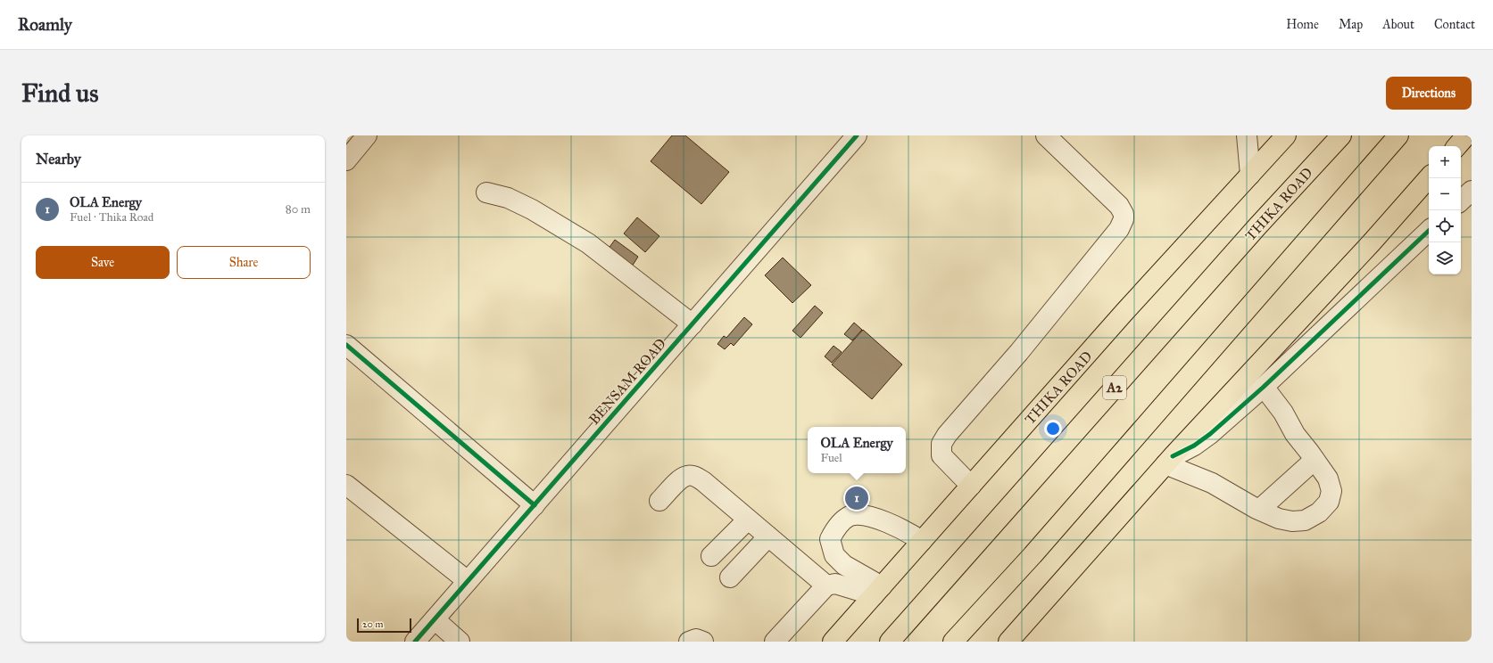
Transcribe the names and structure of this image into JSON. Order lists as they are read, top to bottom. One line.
{"streets":{"main road":["THIKA ROAD","A2"],"street":["BENSAM ROAD"]},"scale_bar":"20 m","page":{"header":"Roamly","nav":["Home","Map","About","Contact"],"buttons":["Directions",["Save","Share"]],"title":"Find us","heading":"Nearby","map_buttons":["+","−"],"list":[{"mark":"1","name":"OLA Energy","note":"Fuel · Thika Road","value":"80 m"}],"popup":["OLA Energy","Fuel"],"pins":"1","scale":"20 m"}}
